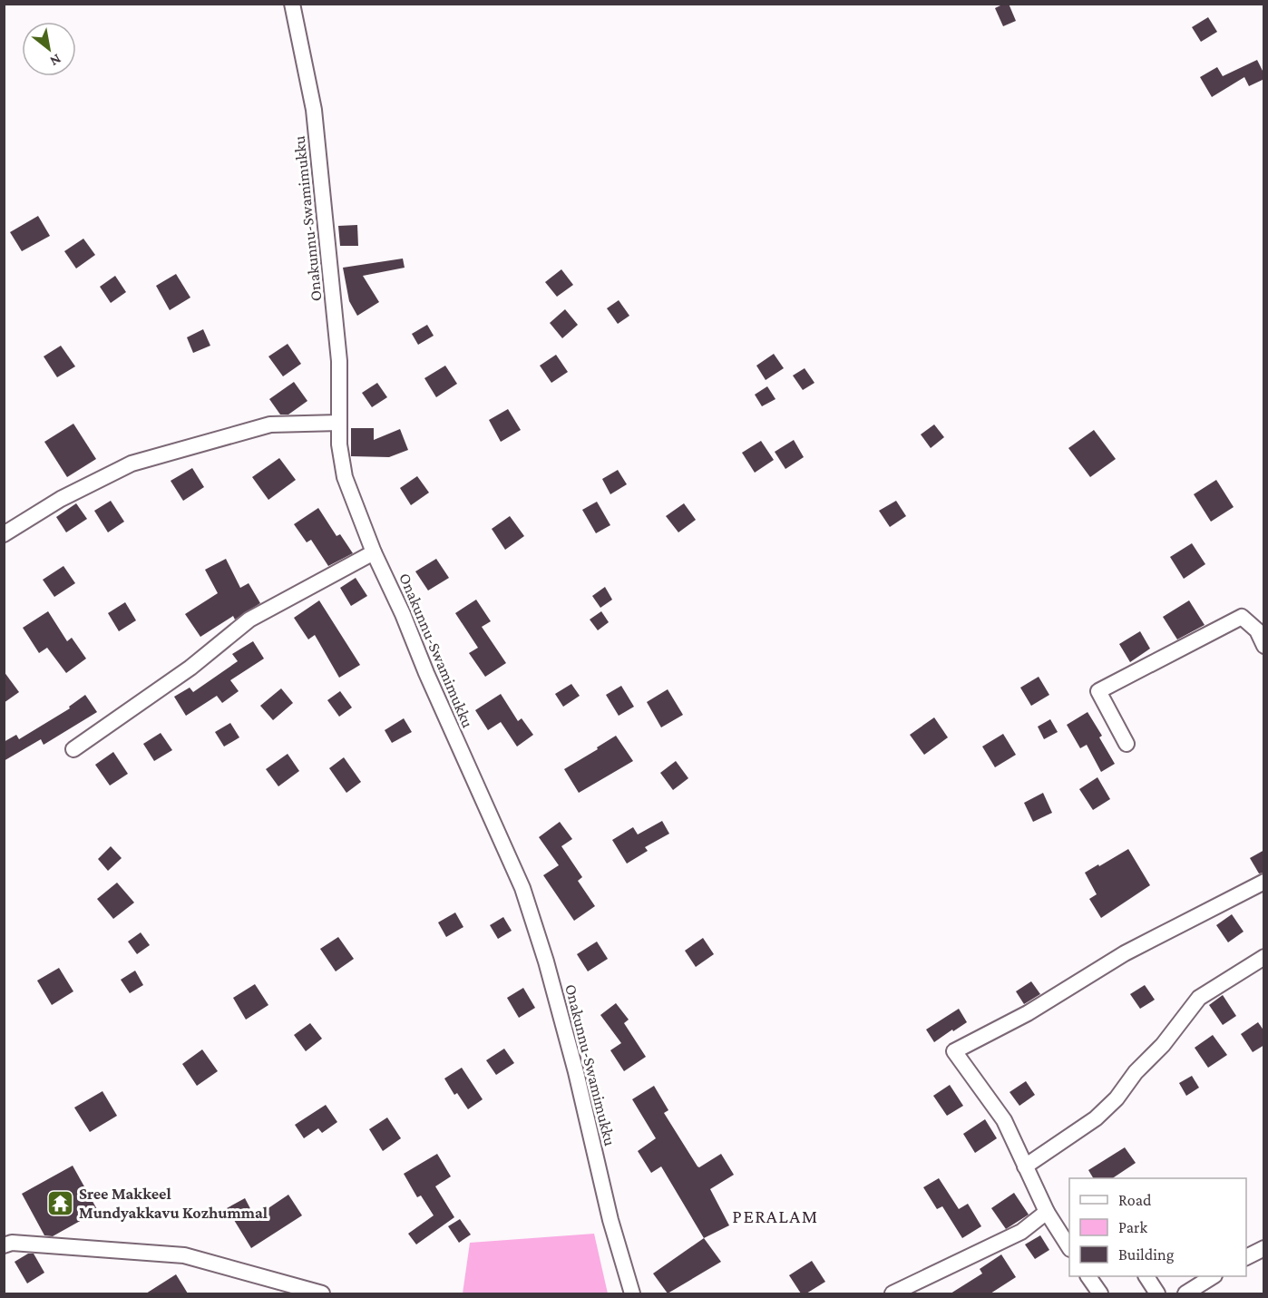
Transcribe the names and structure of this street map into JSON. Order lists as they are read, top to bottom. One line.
{"streets":{"street":["Onakunnu-Swamimukku"]},"districts":["PERALAM"],"places":{"temple":["Sree Makkeel Mundyakkavu Kozhummal"]},"legend":["Road","Park","Building"],"north":"bottom right"}
